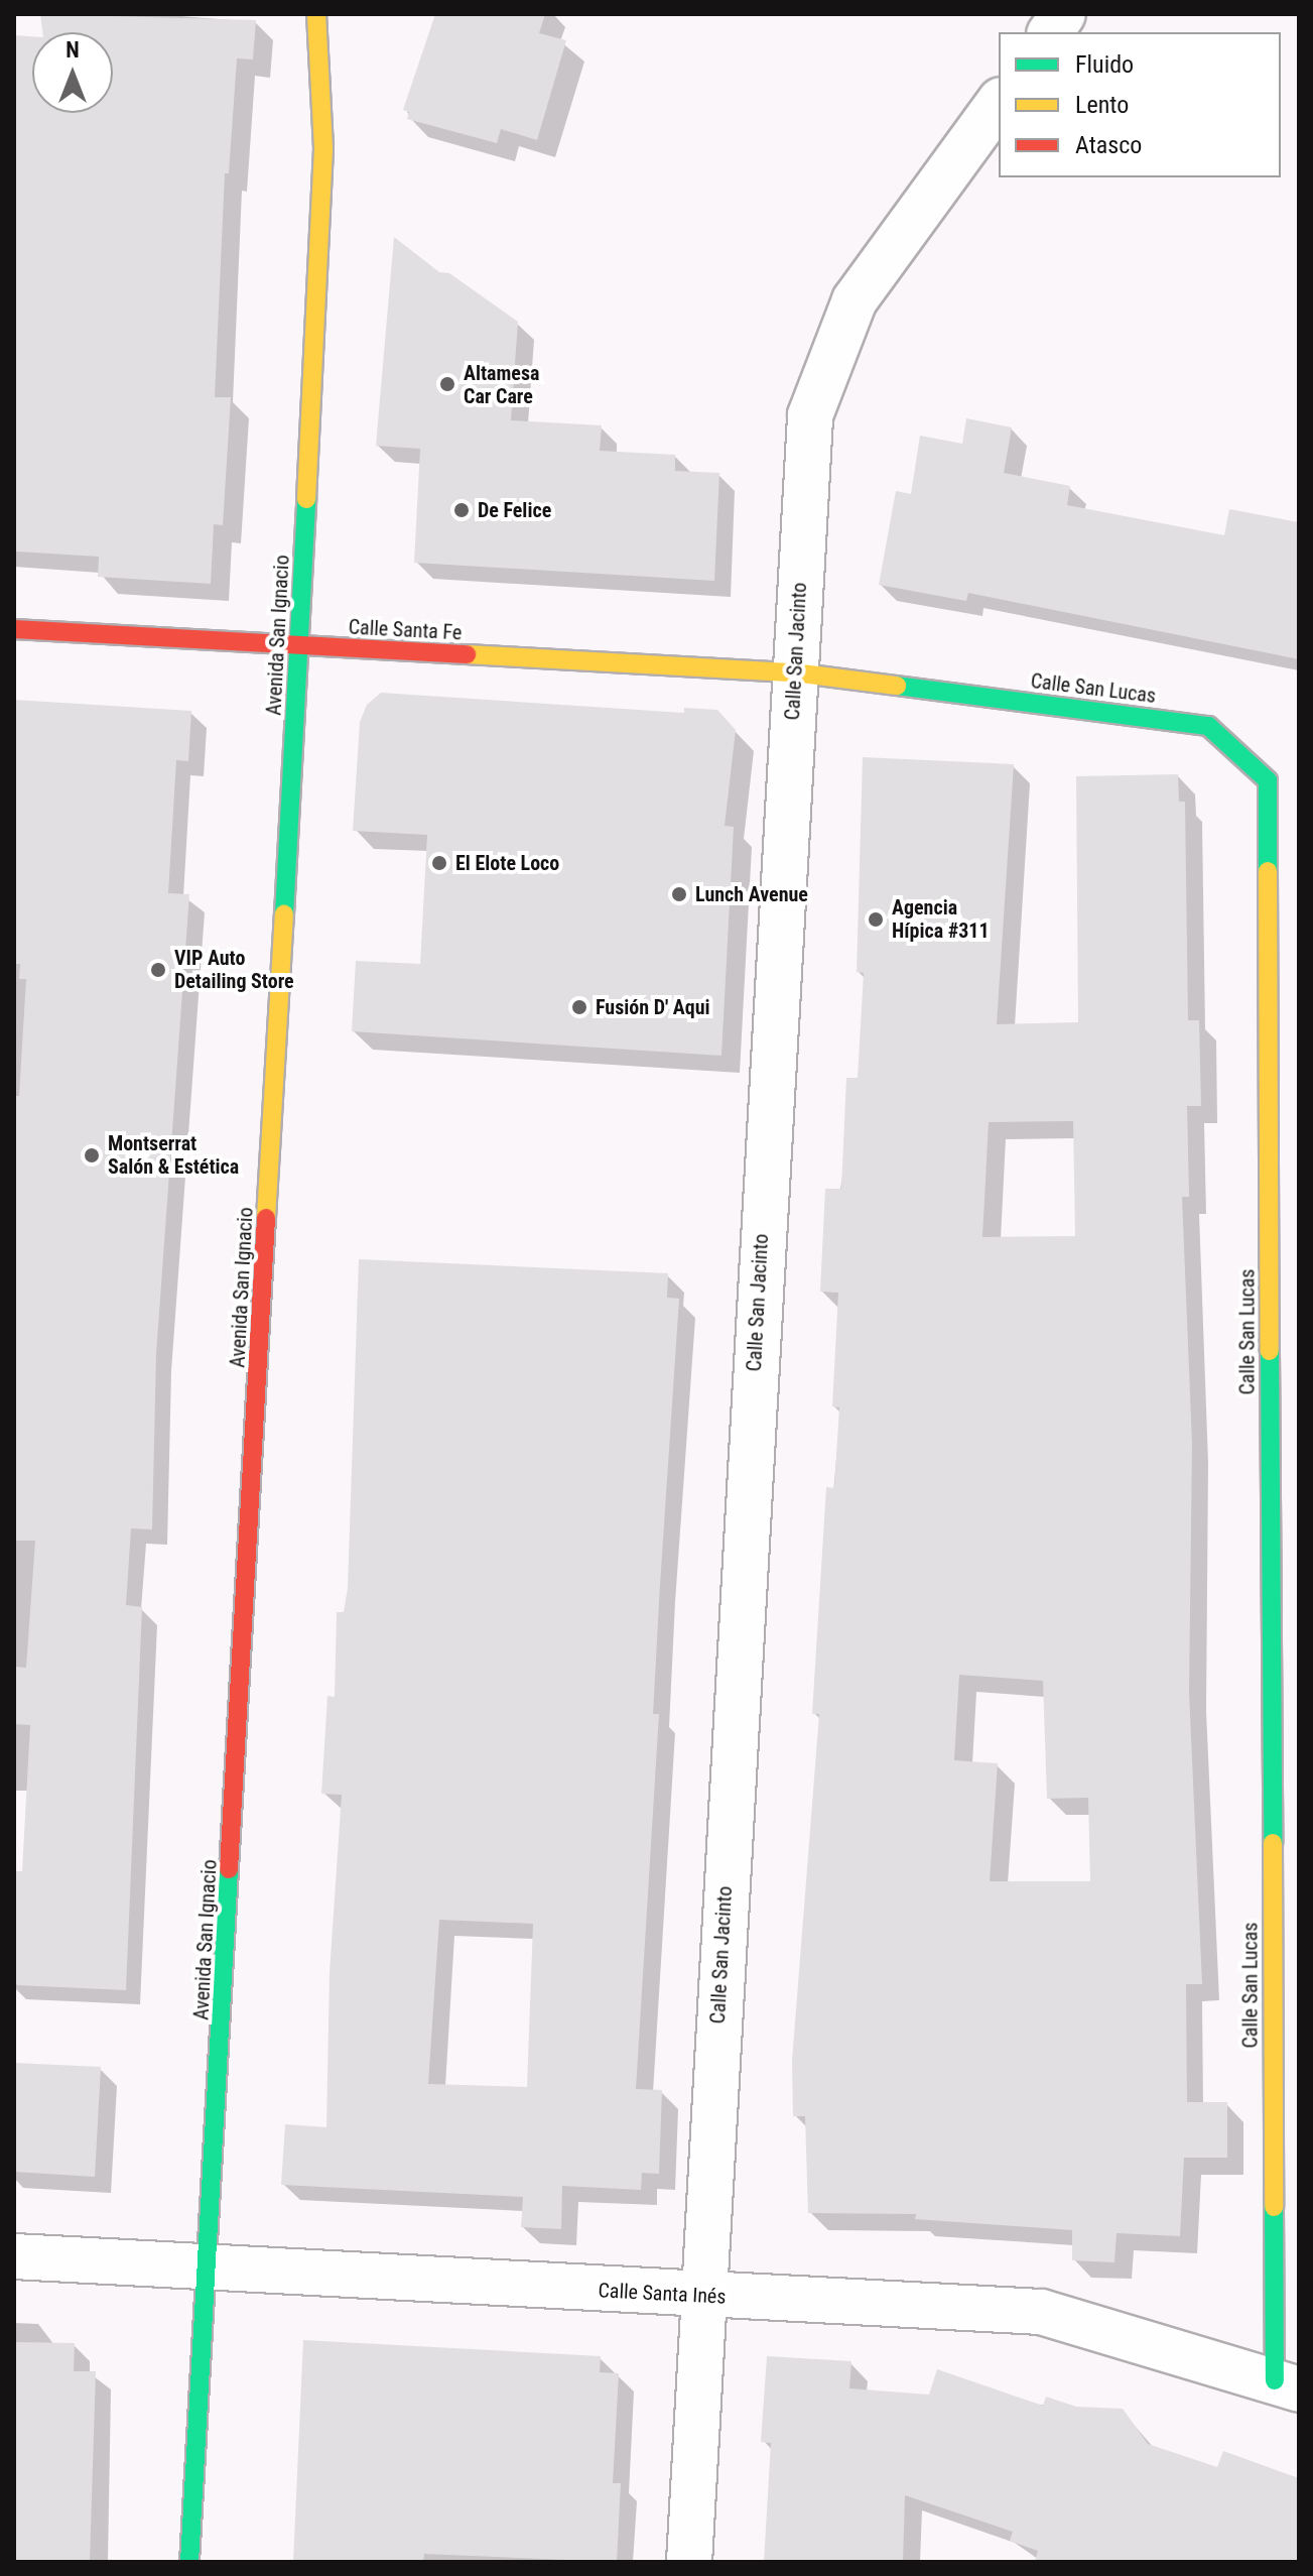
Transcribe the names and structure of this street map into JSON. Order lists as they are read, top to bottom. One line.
{"streets":{"street":["Calle Santa Fe","Avenida San Ignacio","Calle San Jacinto","Calle San Lucas","Calle Santa Inés"]},"crossings":[["Calle Santa Fe","Avenida San Ignacio"],["Calle Santa Fe","Calle San Jacinto"],["Calle Santa Fe","Calle San Lucas"],["Avenida San Ignacio","Calle Santa Inés"],["Calle San Jacinto","Calle San Lucas"],["Calle San Jacinto","Calle Santa Inés"],["Calle San Lucas","Calle Santa Inés"]],"places":["Altamesa Car Care","De Felice","El Elote Loco","Lunch Avenue","Agencia Hípica #311","VIP Auto Detailing Store","Fusión D' Aqui","Montserrat Salón & Estética"],"legend":["Fluido","Lento","Atasco"],"north":"top"}
